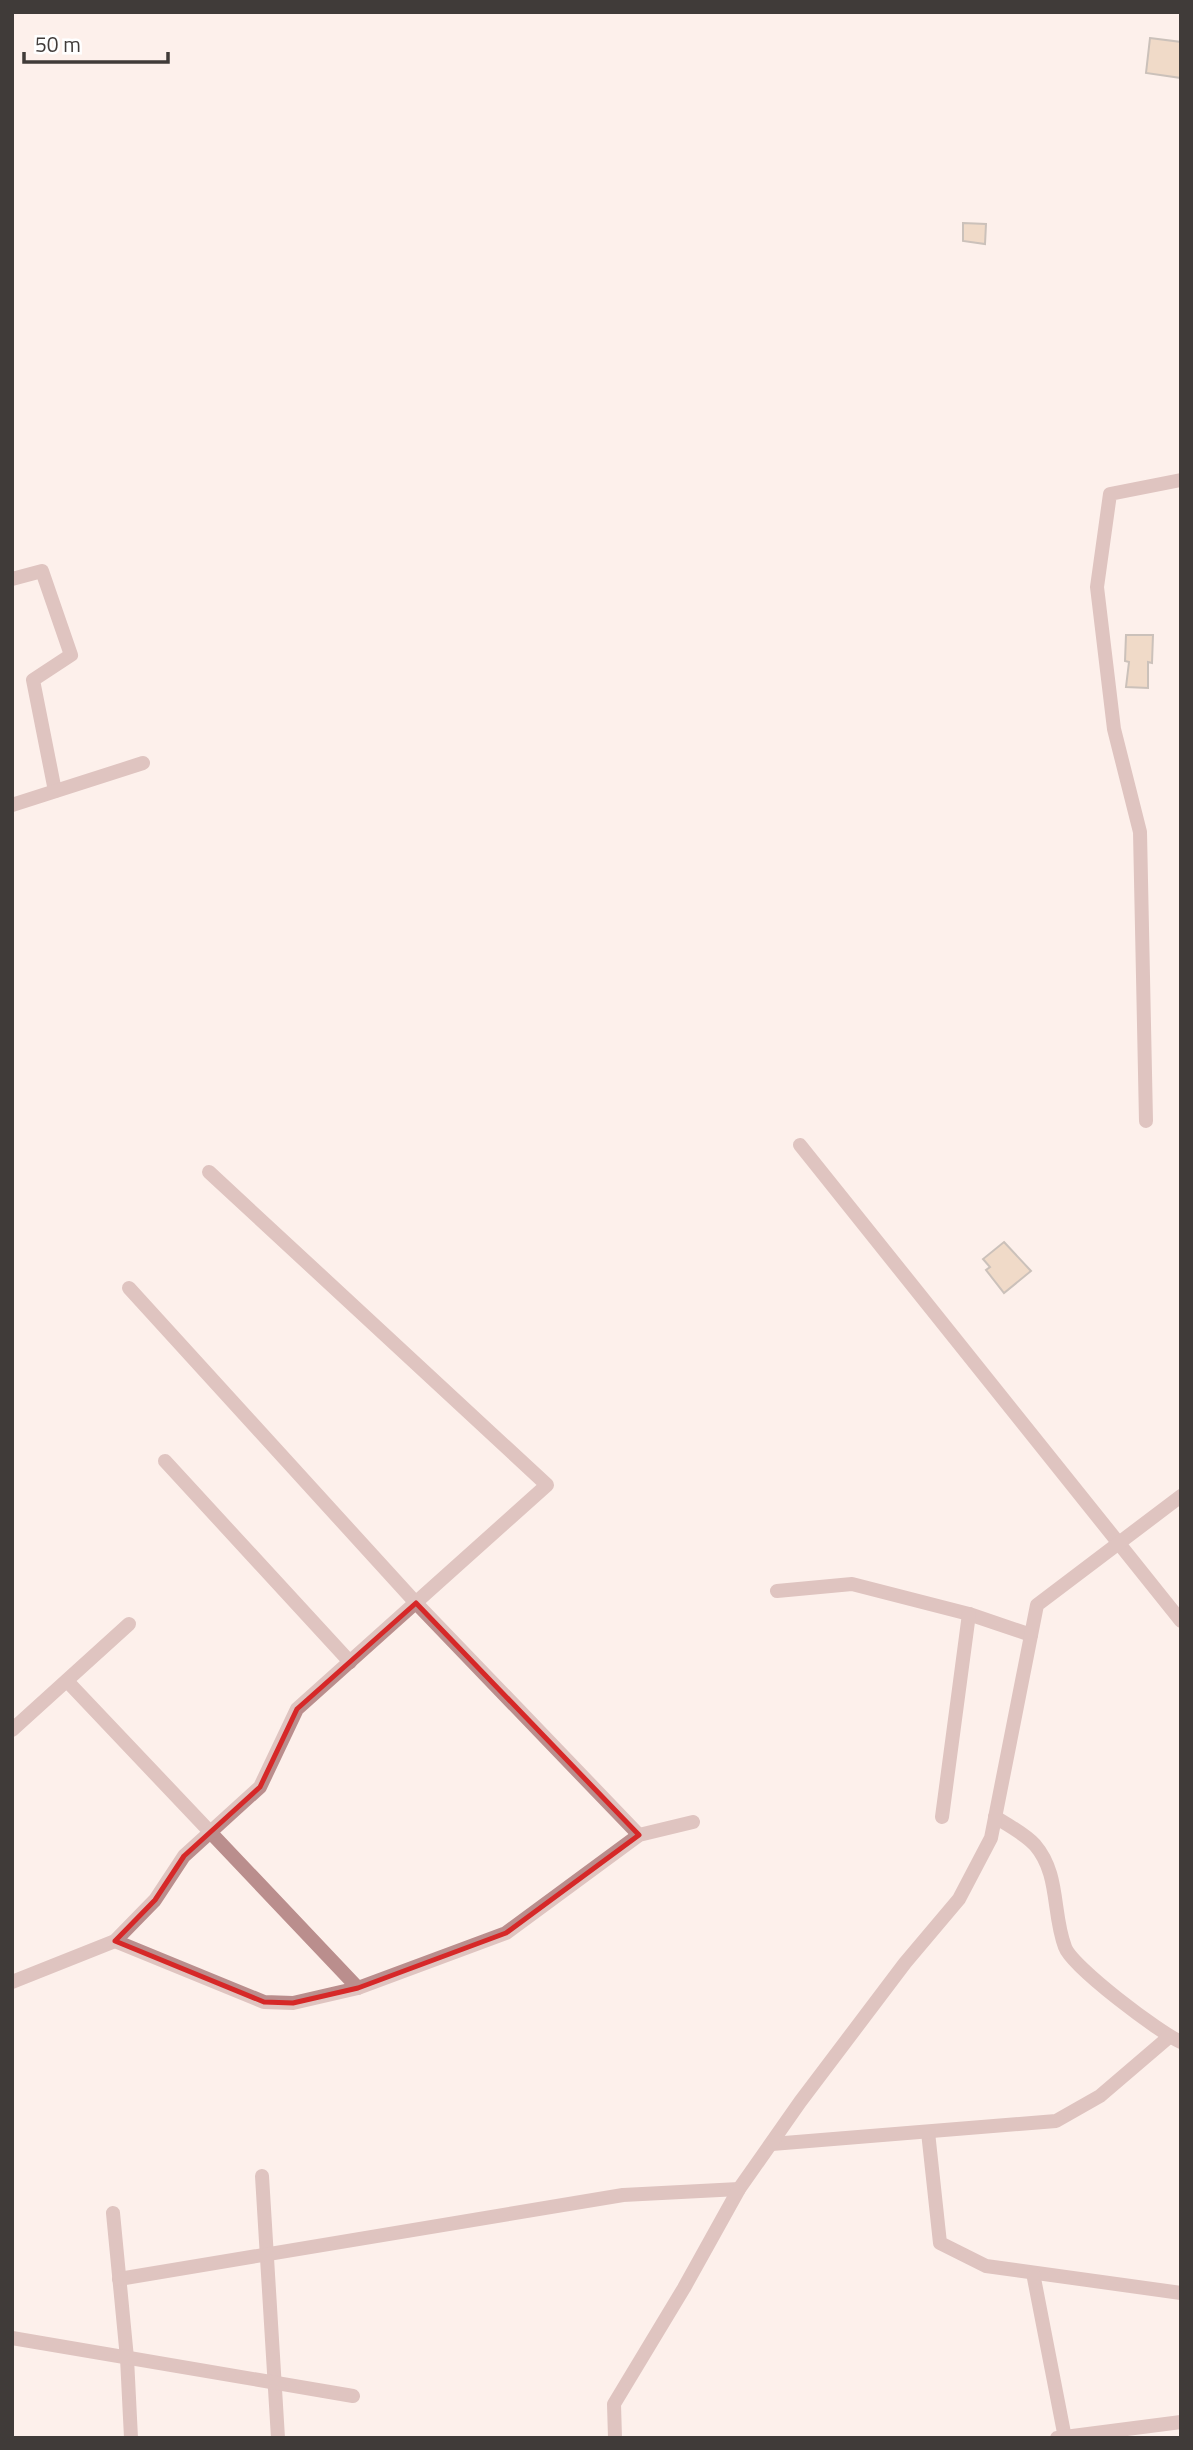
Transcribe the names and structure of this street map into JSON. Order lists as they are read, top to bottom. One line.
{"scale_bar":"50 m"}
